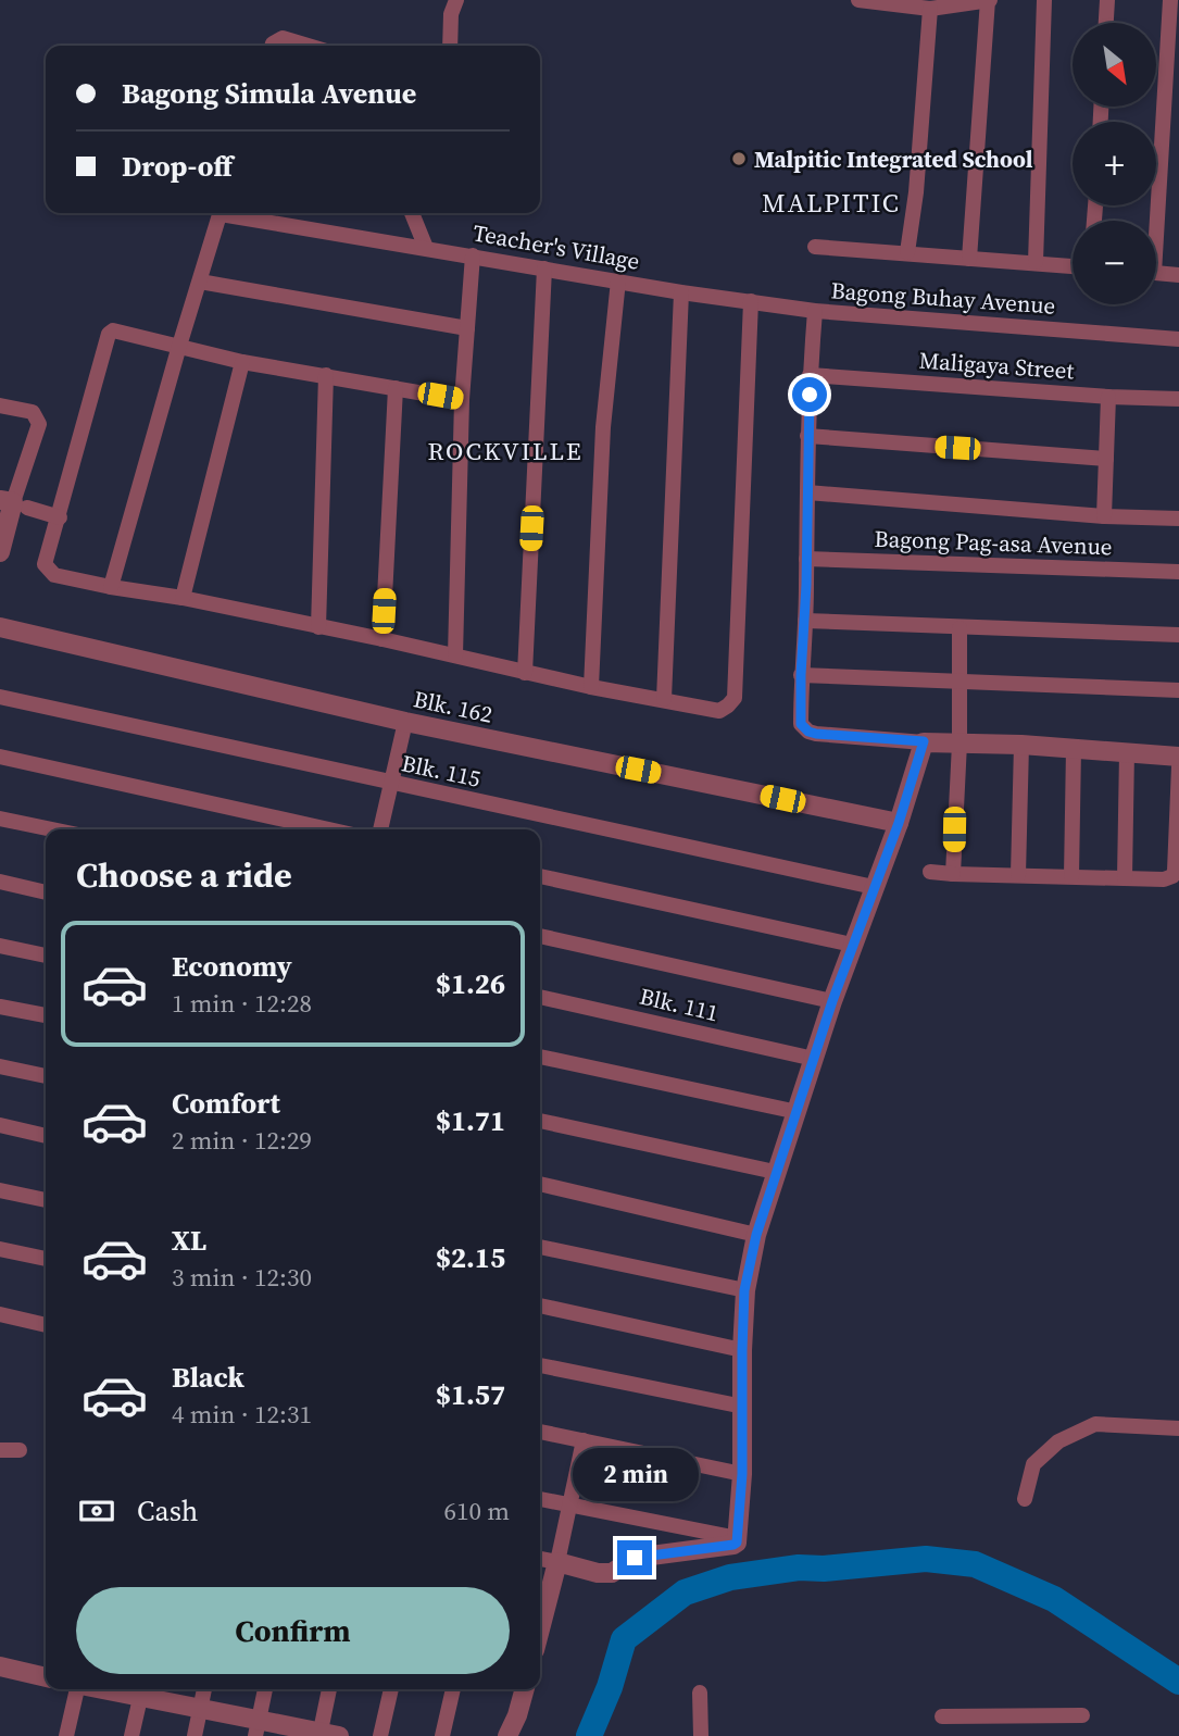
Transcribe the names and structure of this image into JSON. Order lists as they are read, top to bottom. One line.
{"streets":{"street":["Teacher's Village","Bagong Buhay Avenue","Maligaya Street","Bagong Pag-asa Avenue","Blk. 162","Blk. 115","Blk. 111"]},"crossings":[["Teacher's Village","Bagong Buhay Avenue"]],"districts":["MALPITIC","ROCKVILLE"],"places":["Malpitic Integrated School"],"north":"bottom right","page":{"map_buttons":["+","−"],"banner":["Bagong Simula Avenue","Drop-off"],"heading":"Choose a ride","list":[{"name":"Economy","note":"1 min · 12:28","value":"$1.26"},{"name":"Comfort","note":"2 min · 12:29","value":"$1.71"},{"name":"XL","note":"3 min · 12:30","value":"$2.15"},{"name":"Black","note":"4 min · 12:31","value":"$1.57"}],"bubble":"2 min","pay":["Cash","610 m"],"buttons":"Confirm"}}
